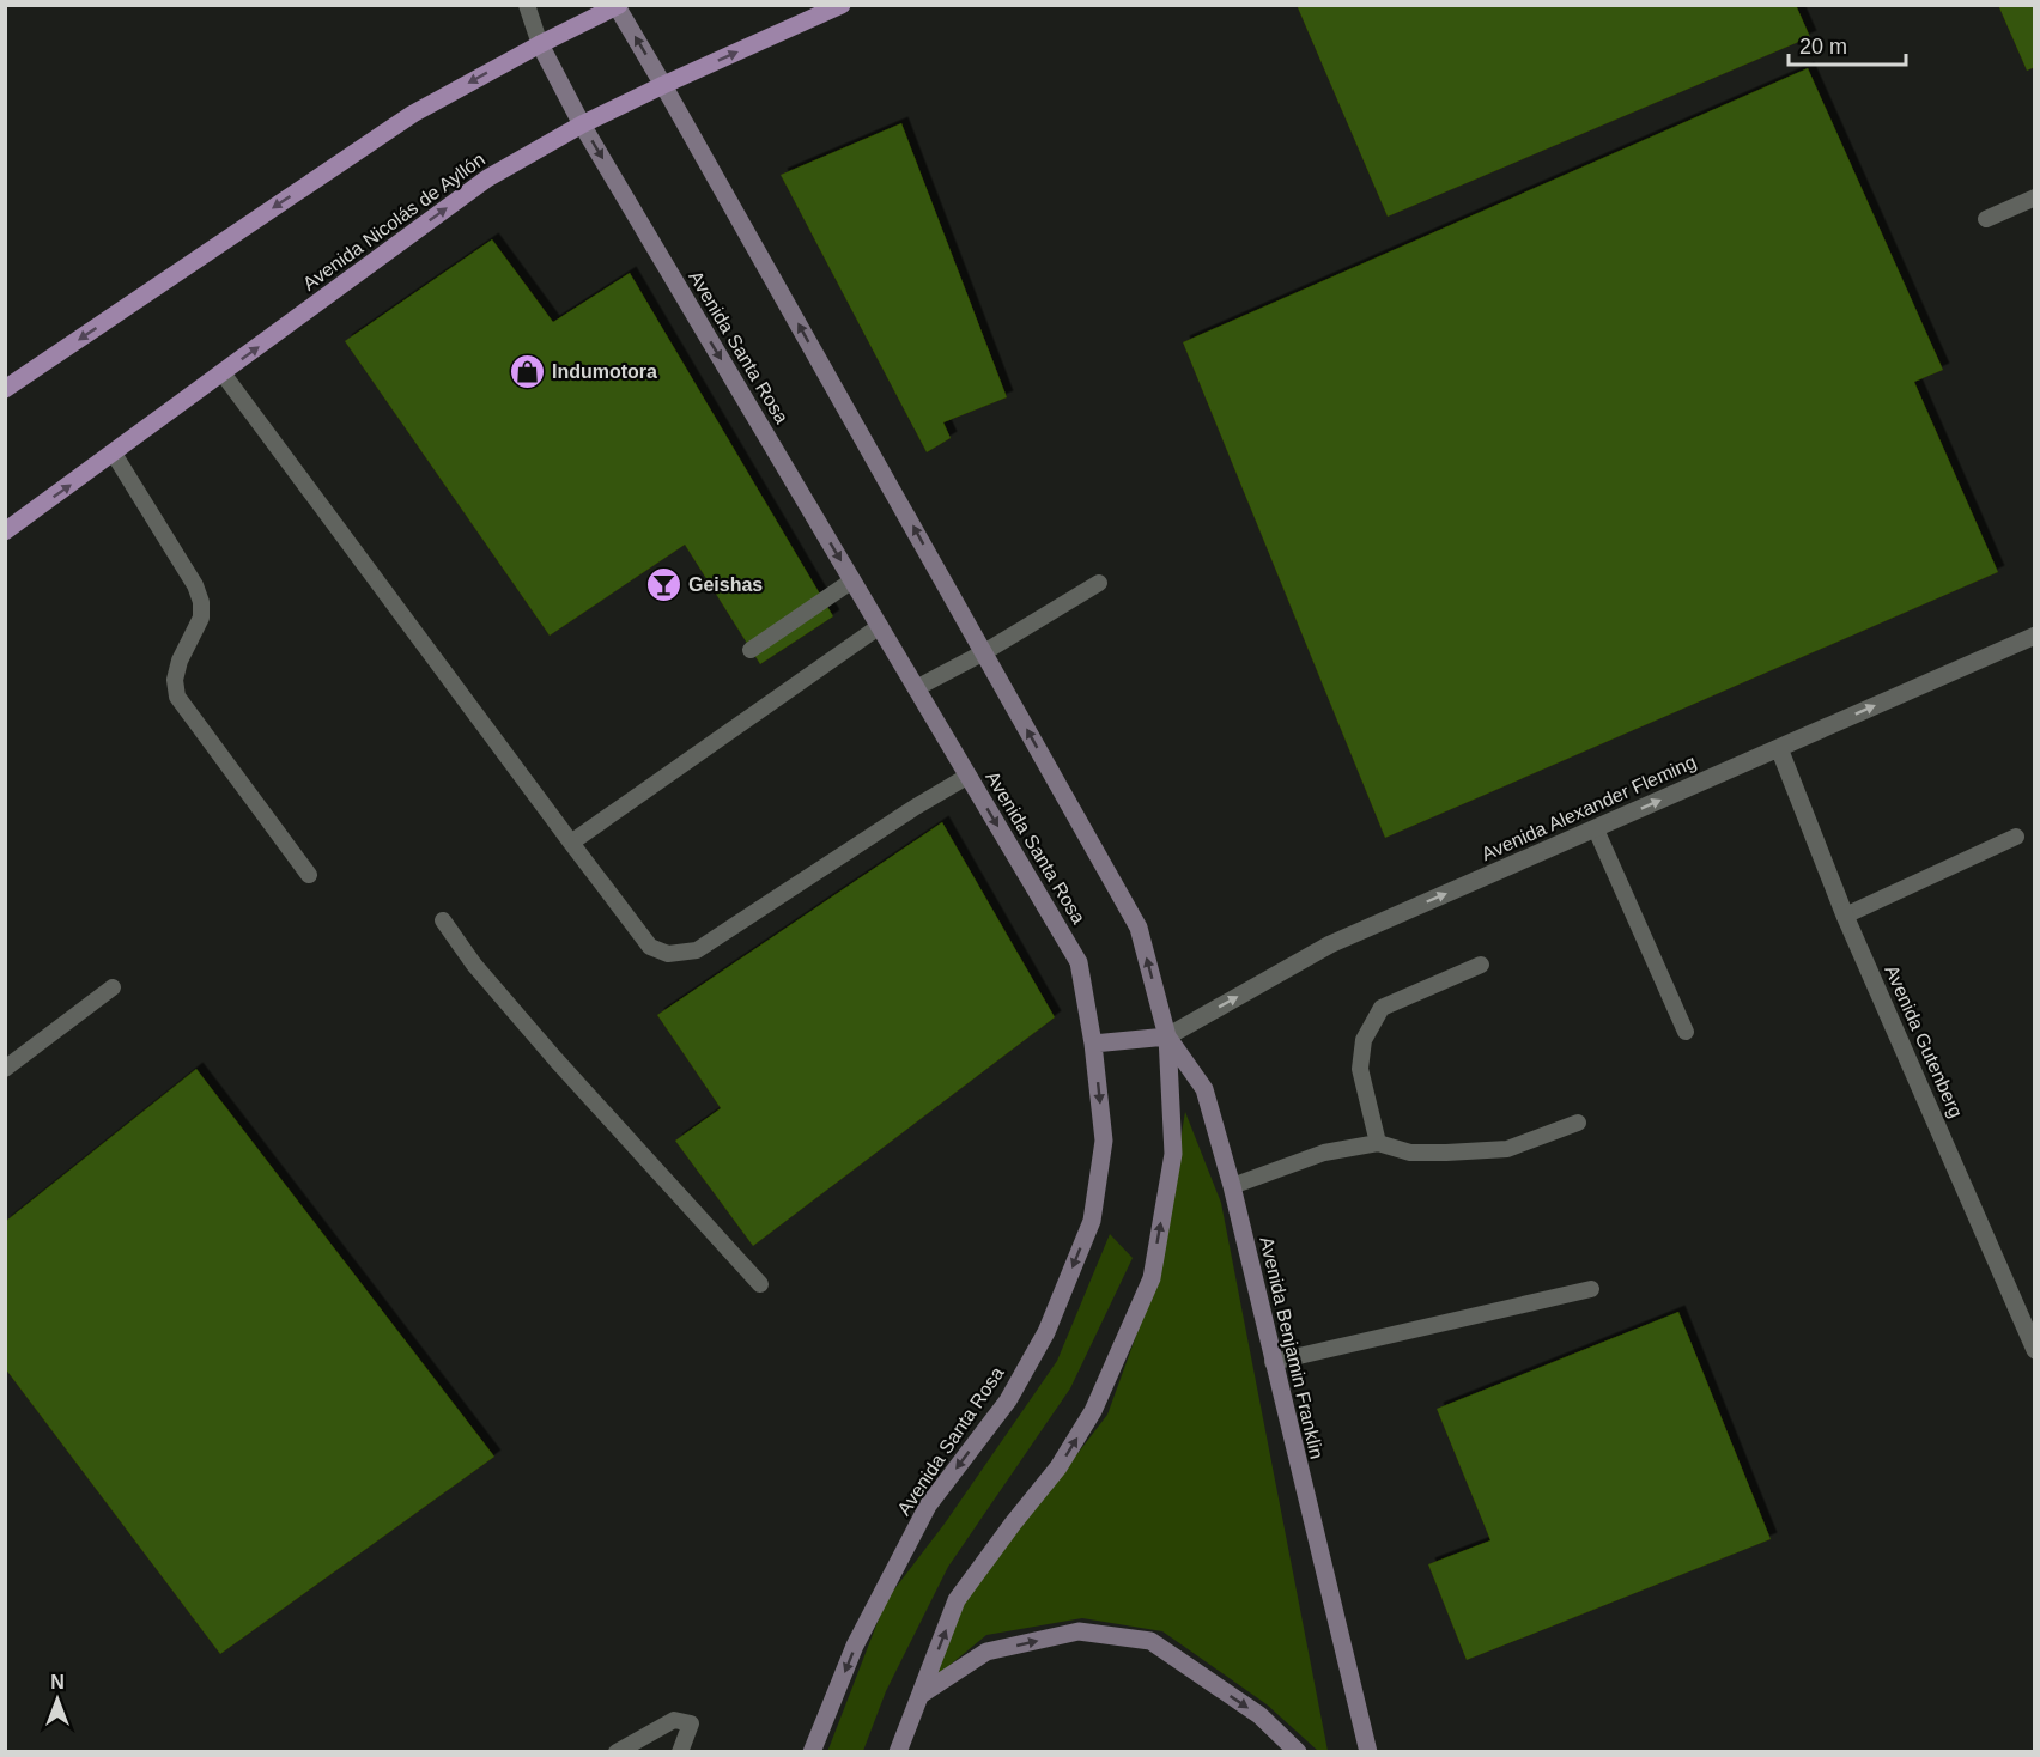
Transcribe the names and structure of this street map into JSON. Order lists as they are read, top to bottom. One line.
{"streets":{"main road":["Avenida Nicolás de Ayllón","Avenida Santa Rosa","Avenida Benjamin Franklin"],"street":["Avenida Alexander Fleming","Avenida Gutenberg"]},"crossings":[["Avenida Nicolás de Ayllón","Avenida Santa Rosa"],["Avenida Alexander Fleming","Avenida Gutenberg"],["Avenida Alexander Fleming","Avenida Benjamin Franklin"]],"one_way":["Avenida Santa Rosa","Avenida Alexander Fleming"],"places":{"shop":["Indumotora"],"bar":["Geishas"]},"scale_bar":"20 m","north":"top"}
